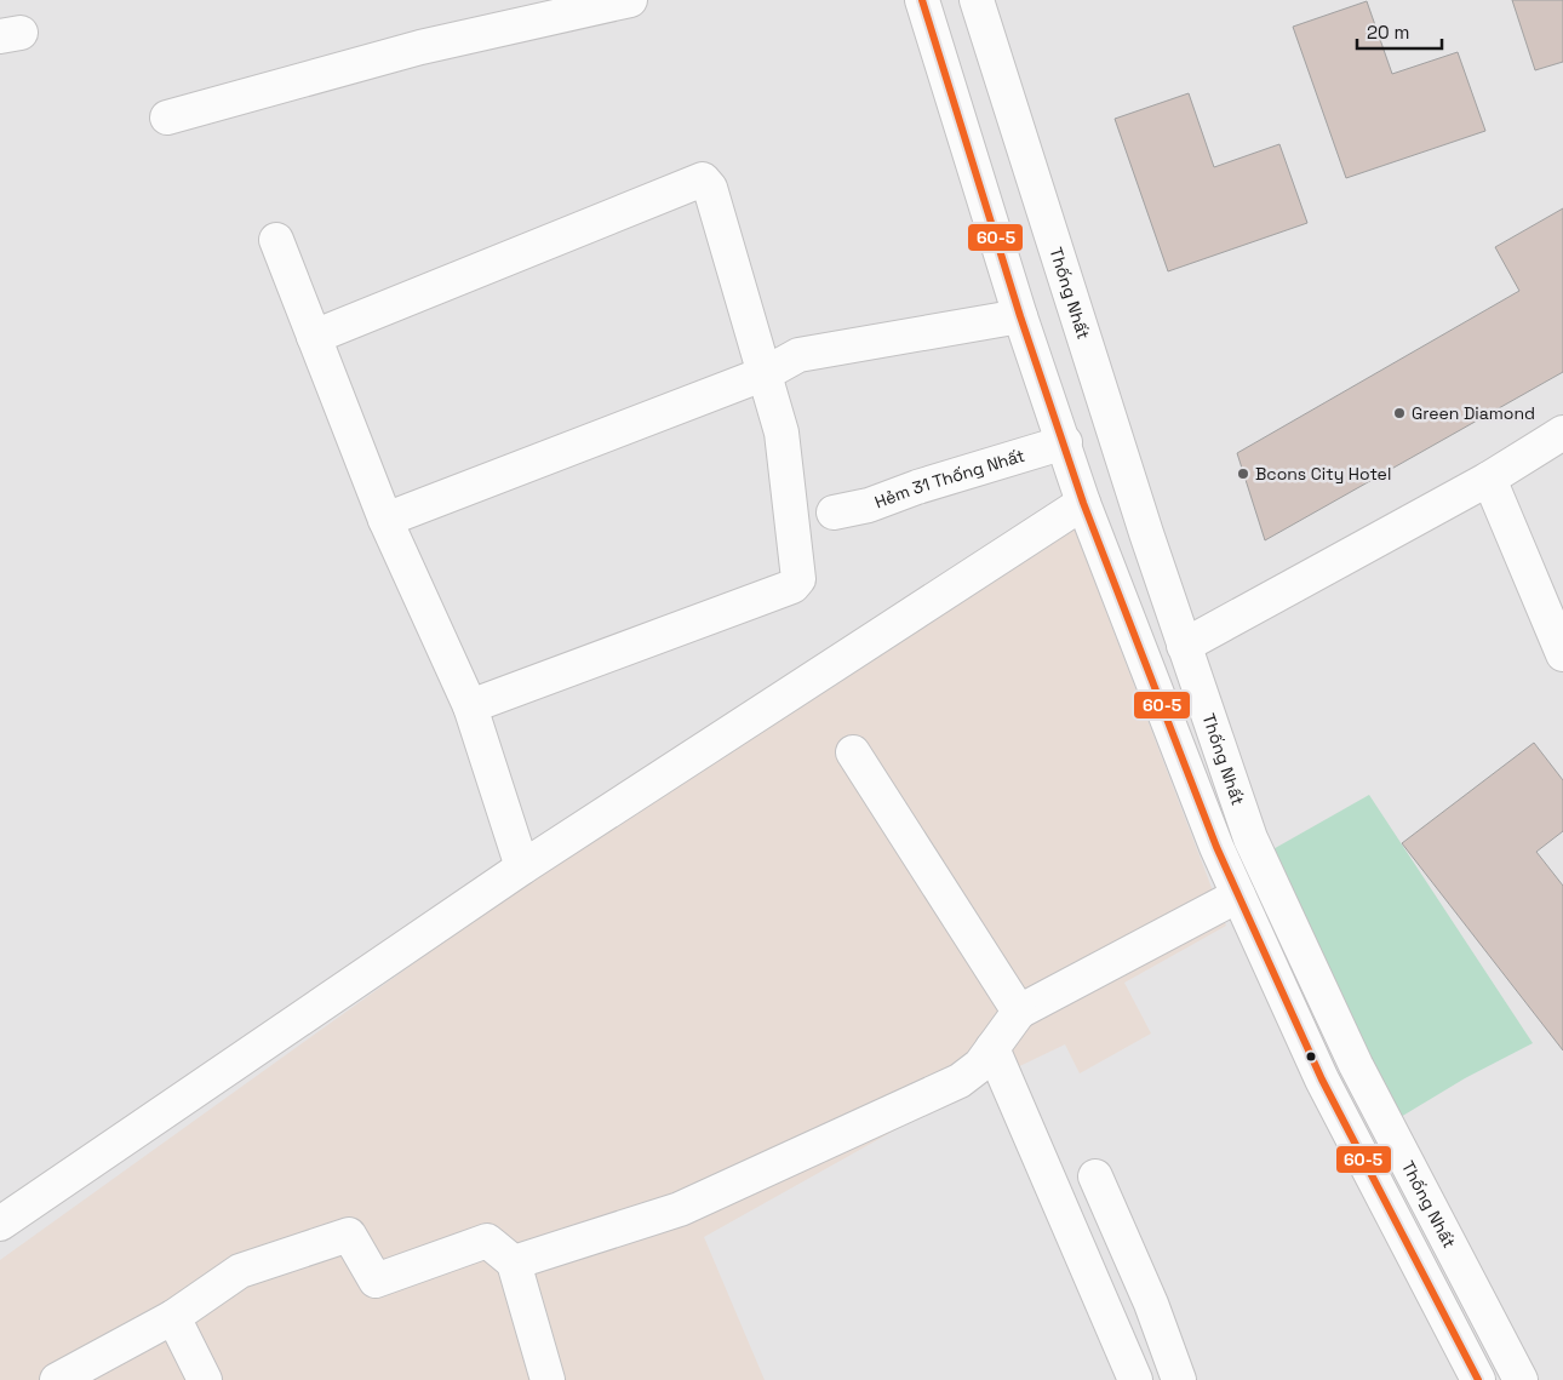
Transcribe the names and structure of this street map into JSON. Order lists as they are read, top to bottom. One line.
{"streets":{"street":["Thống Nhất","Hẻm 31 Thống Nhất"]},"crossings":[["Thống Nhất","Hẻm 31 Thống Nhất"]],"places":["Green Diamond","Bcons City Hotel"],"lines":["transit line 60-5"],"scale_bar":"20 m"}
